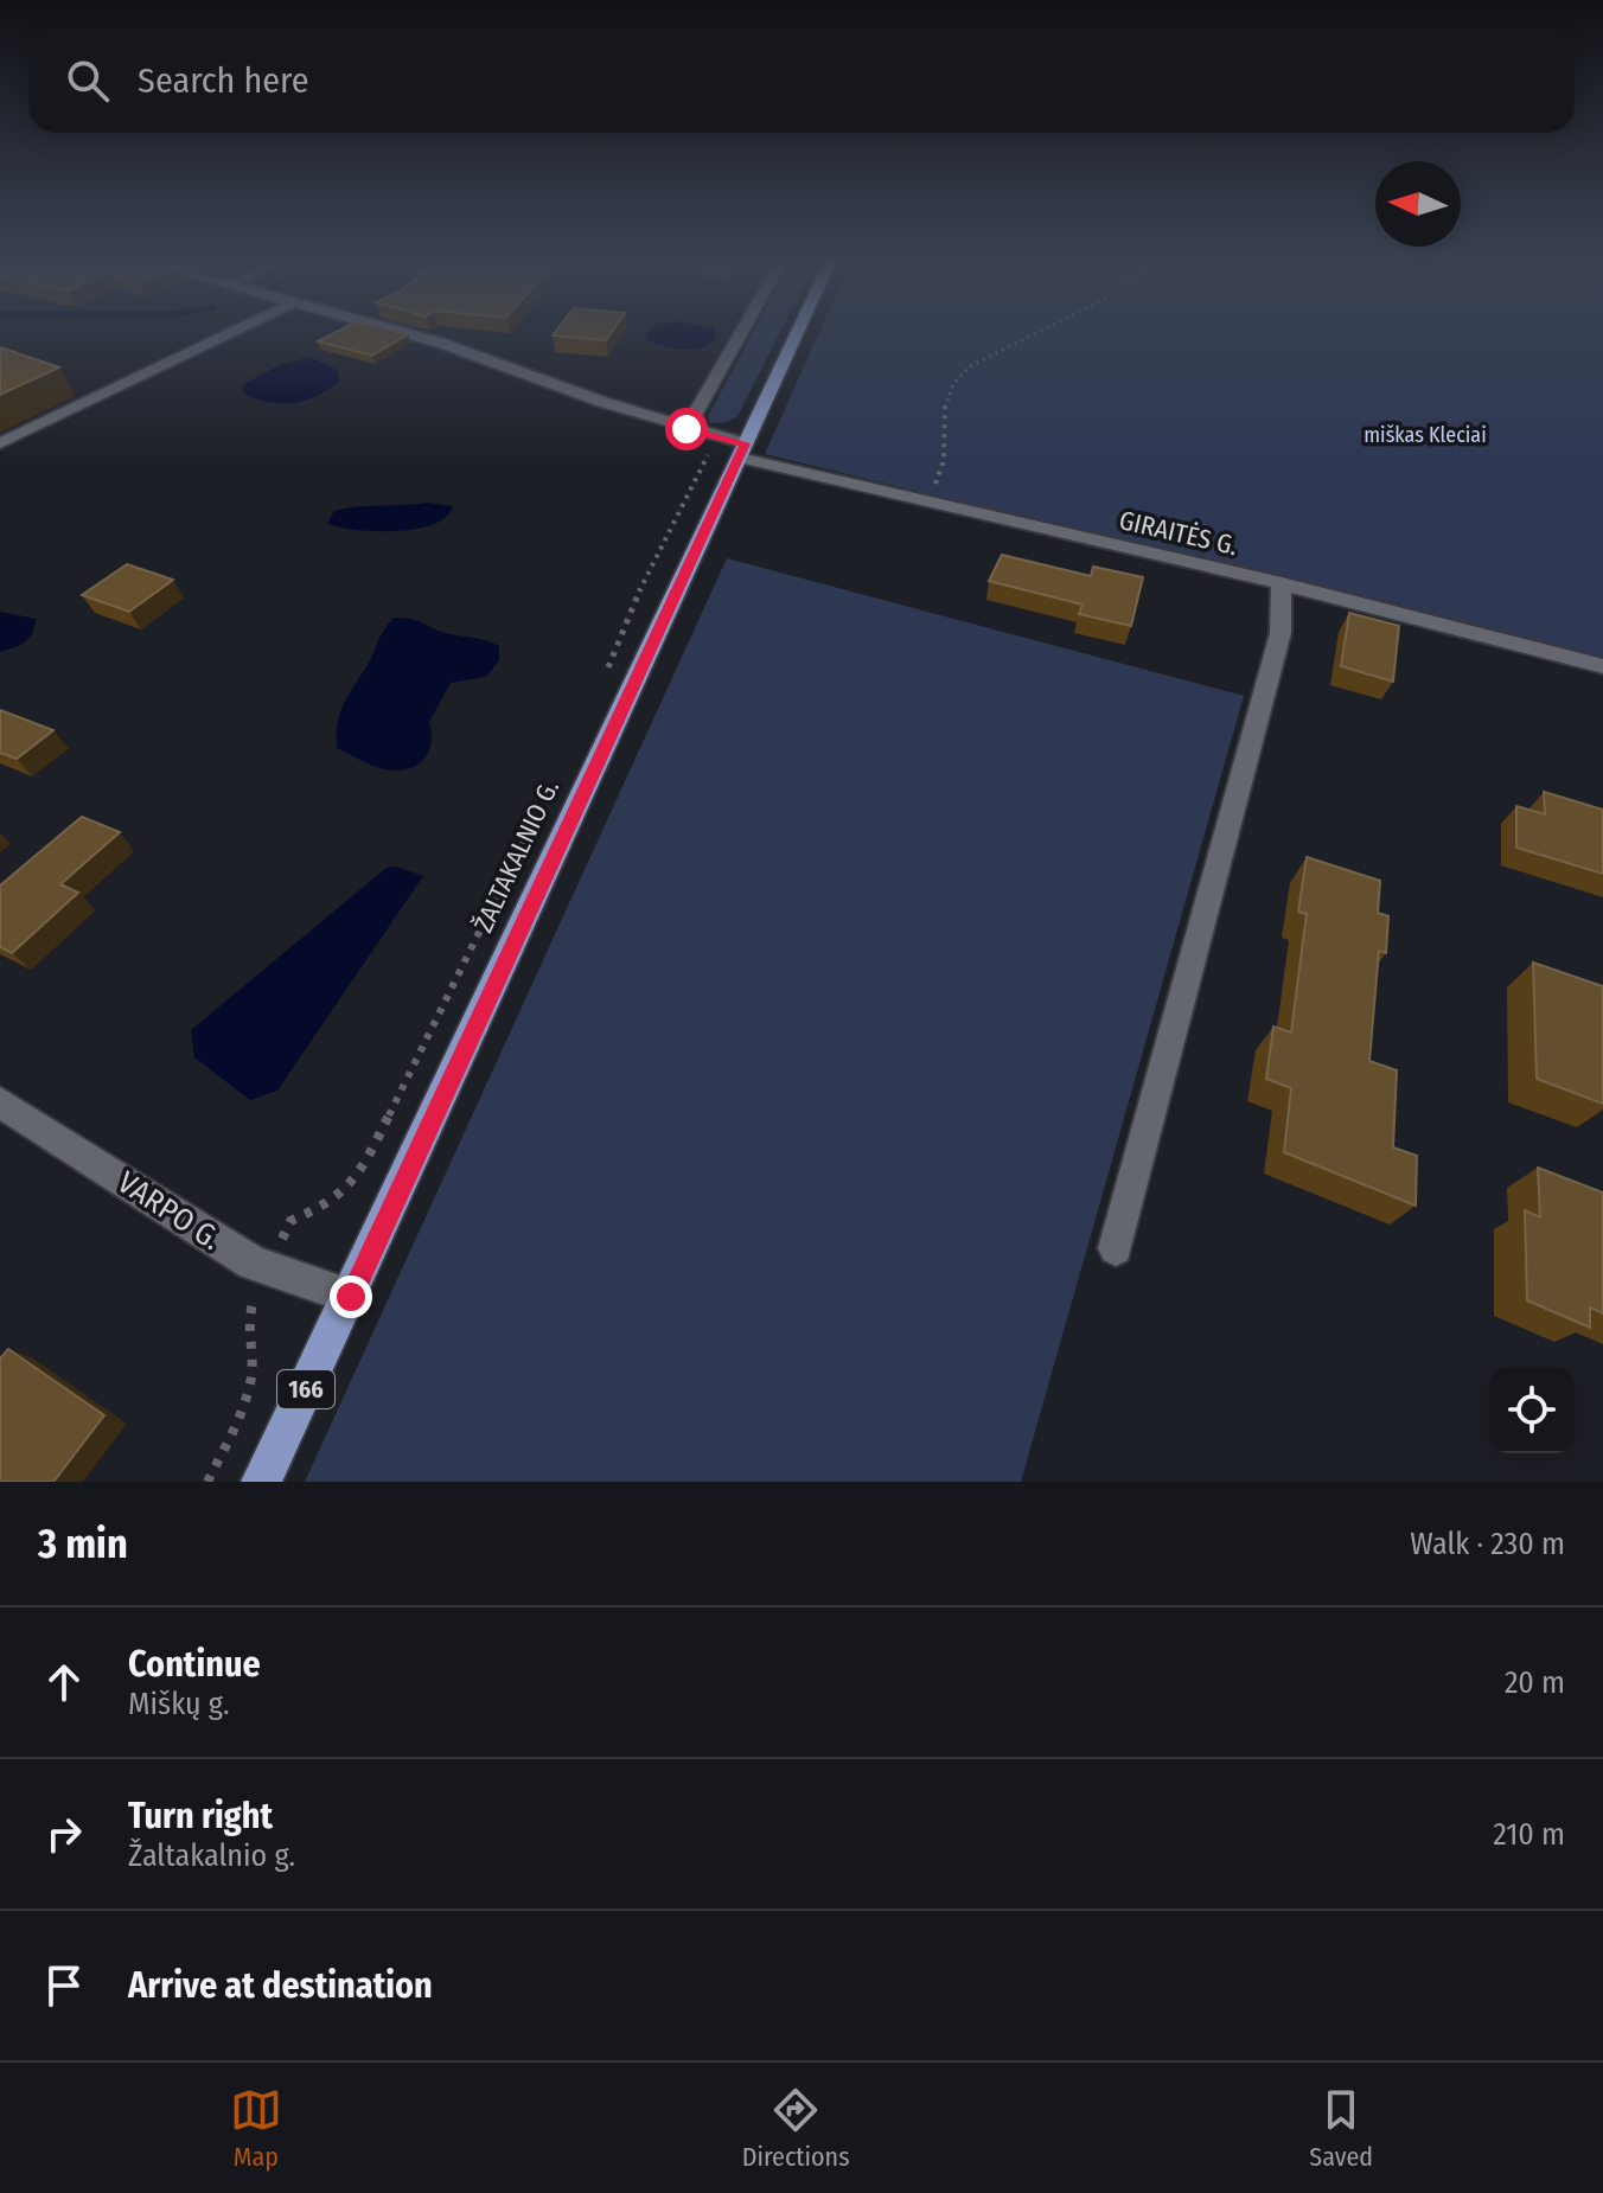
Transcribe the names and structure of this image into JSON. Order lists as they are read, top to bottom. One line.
{"streets":{"main road":["ŽALTAKALNIO G.","166"],"street":["GIRAITĖS G.","VARPO G."]},"crossings":[["GIRAITĖS G.","ŽALTAKALNIO G."],["ŽALTAKALNIO G.","VARPO G."]],"parks":["miškas Kleciai"],"north":"left","page":{"search":"Search here","heading":["3 min","Walk · 230 m"],"list":[["Continue","Miškų g.","20 m"],["Turn right","Žaltakalnio g.","210 m"],"Arrive at destination"],"nav":["Map","Directions","Saved"]}}
